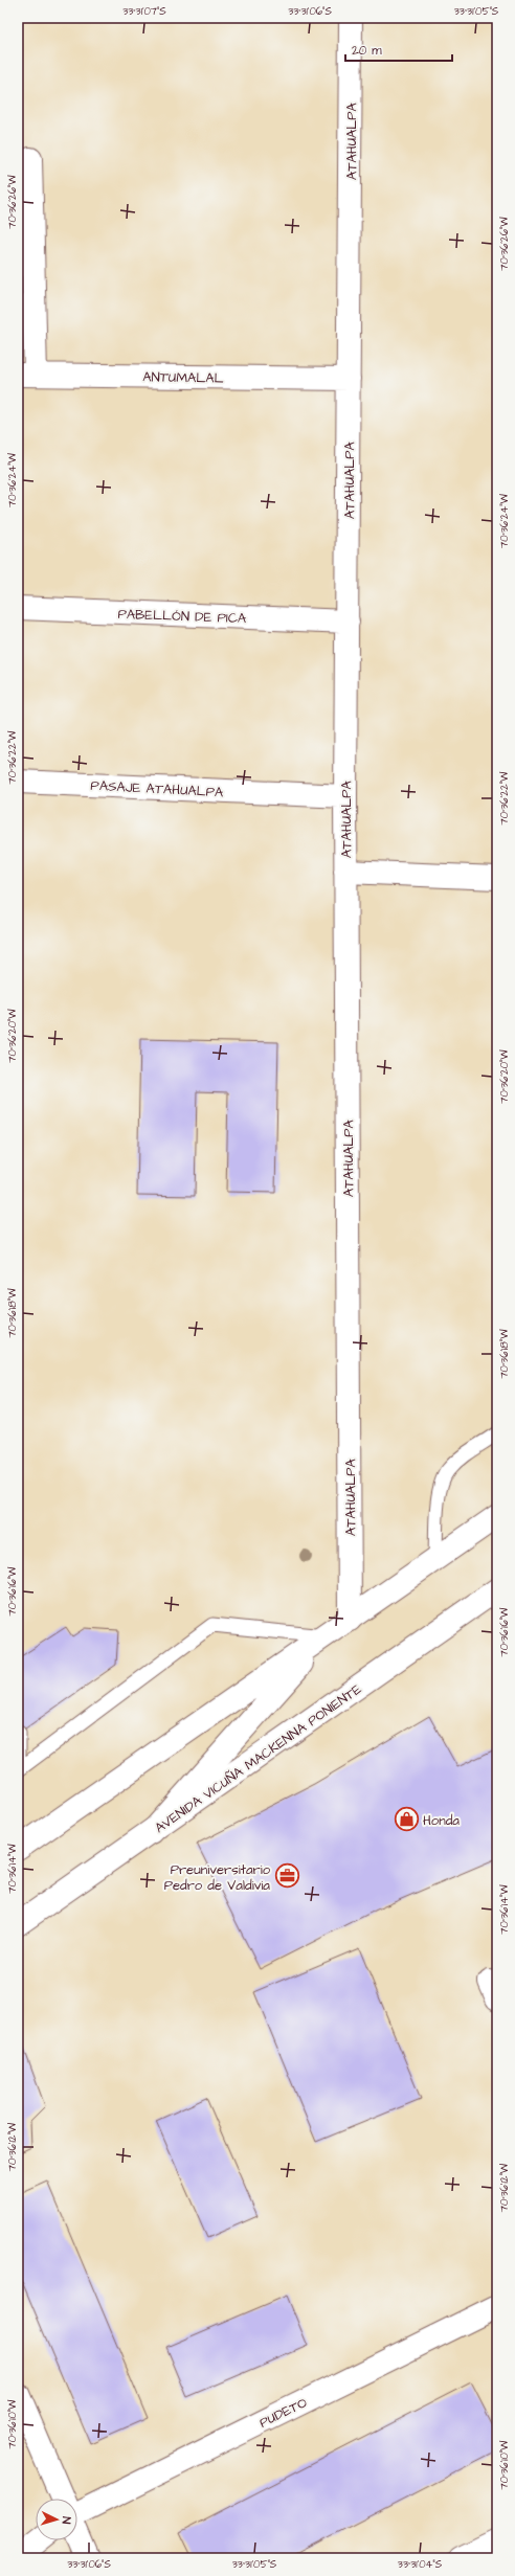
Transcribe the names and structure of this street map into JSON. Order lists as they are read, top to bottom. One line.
{"streets":{"street":["ATAHUALPA","ANTUMALAL","PABELLÓN DE PICA","PASAJE ATAHUALPA","AVENIDA VICUÑA MACKENNA PONIENTE","PUDETO"]},"crossings":[["ATAHUALPA","ANTUMALAL"],["ATAHUALPA","PABELLÓN DE PICA"],["ATAHUALPA","PASAJE ATAHUALPA"]],"places":{"shop":["Honda"],"office":["Preuniversitario Pedro de Valdivia"]},"scale_bar":"20 m","north":"right","coordinates":["33°31'07\"S","33°31'06\"S","33°31'05\"S","70°36'26\"W","70°36'24\"W","70°36'22\"W","70°36'20\"W","70°36'18\"W","70°36'16\"W","70°36'14\"W","70°36'12\"W","70°36'10\"W","33°31'04\"S"]}
